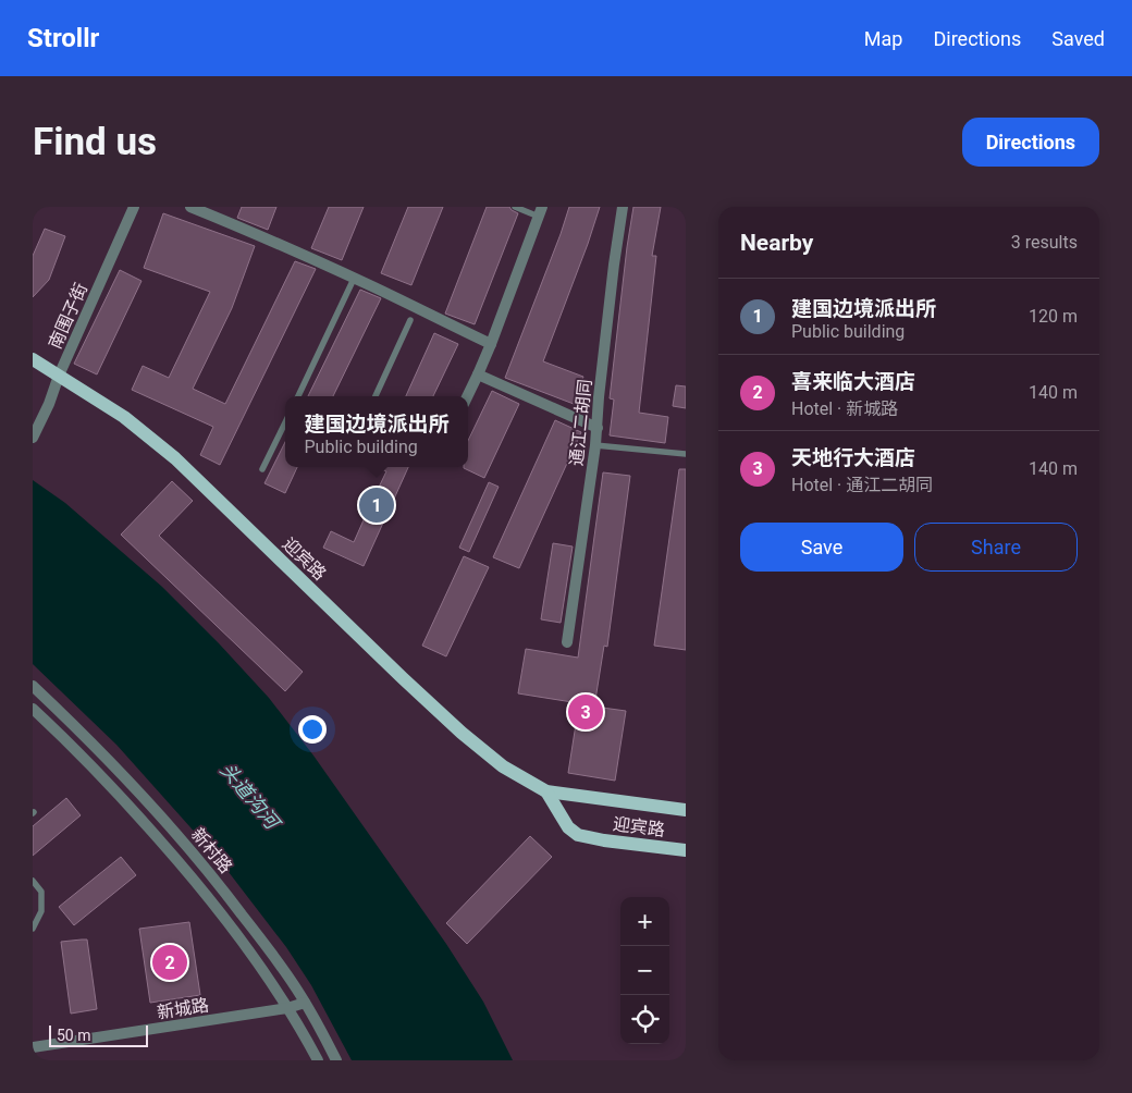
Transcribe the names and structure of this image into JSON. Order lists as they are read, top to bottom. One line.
{"streets":{"main road":["迎宾路"],"street":["南围子街","通江二胡同","新村路","新城路"]},"crossings":[["南围子街","迎宾路"],["新村路","新城路"]],"water":["头道沟河"],"scale_bar":"50 m","page":{"header":"Strollr","nav":["Map","Directions","Saved"],"buttons":["Directions",["Save","Share"]],"title":"Find us","heading":["Nearby","3 results"],"list":[{"mark":"1","name":"建国边境派出所","note":"Public building","value":"120 m"},{"mark":"2","name":"喜来临大酒店","note":"Hotel · 新城路","value":"140 m"},{"mark":"3","name":"天地行大酒店","note":"Hotel · 通江二胡同","value":"140 m"}],"popup":["建国边境派出所","Public building"],"pins":["1","3","2"],"map_buttons":["+","−"],"scale":"50 m"}}
